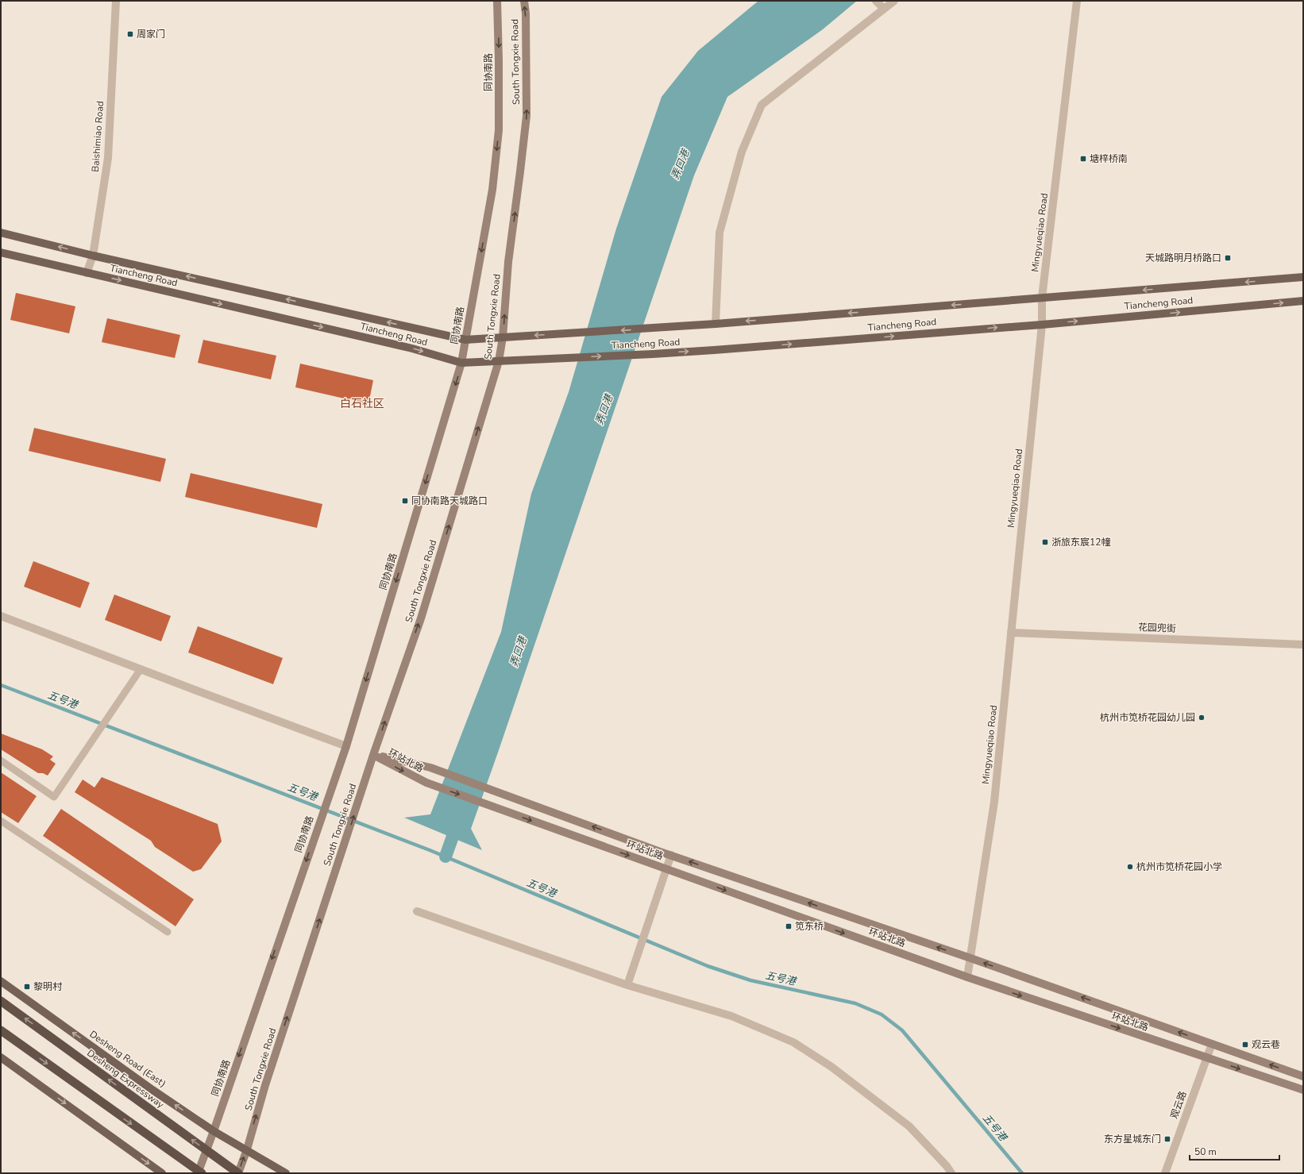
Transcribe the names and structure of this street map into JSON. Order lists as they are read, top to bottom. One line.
{"streets":{"highway":["Desheng Expressway"],"main road":["South Tongxie Road","同协南路","Tiancheng Road","环站北路","Desheng Road (East)"],"street":["Baishimiao Road","Mingyueqiao Road","花园兜街","观云路"]},"crossings":[["South Tongxie Road","Tiancheng Road"],["South Tongxie Road","环站北路"],["South Tongxie Road","Desheng Road (East)"],["South Tongxie Road","Desheng Expressway"],["同协南路","Tiancheng Road"],["同协南路","Desheng Road (East)"],["Baishimiao Road","Tiancheng Road"],["Mingyueqiao Road","Tiancheng Road"],["Mingyueqiao Road","花园兜街"],["Mingyueqiao Road","环站北路"],["环站北路","观云路"]],"one_way":["South Tongxie Road","同协南路"],"districts":["白石社区"],"water":["弄口港","五号港"],"places":{"transit":["周家门","塘梓桥南","天城路明月桥路口","同协南路天城路口","浙旅东宸12幢","笕东桥","黎明村","观云巷","东方星城东门"],"other":["杭州市笕桥花园幼儿园","杭州市笕桥花园小学"]},"scale_bar":"50 m"}
